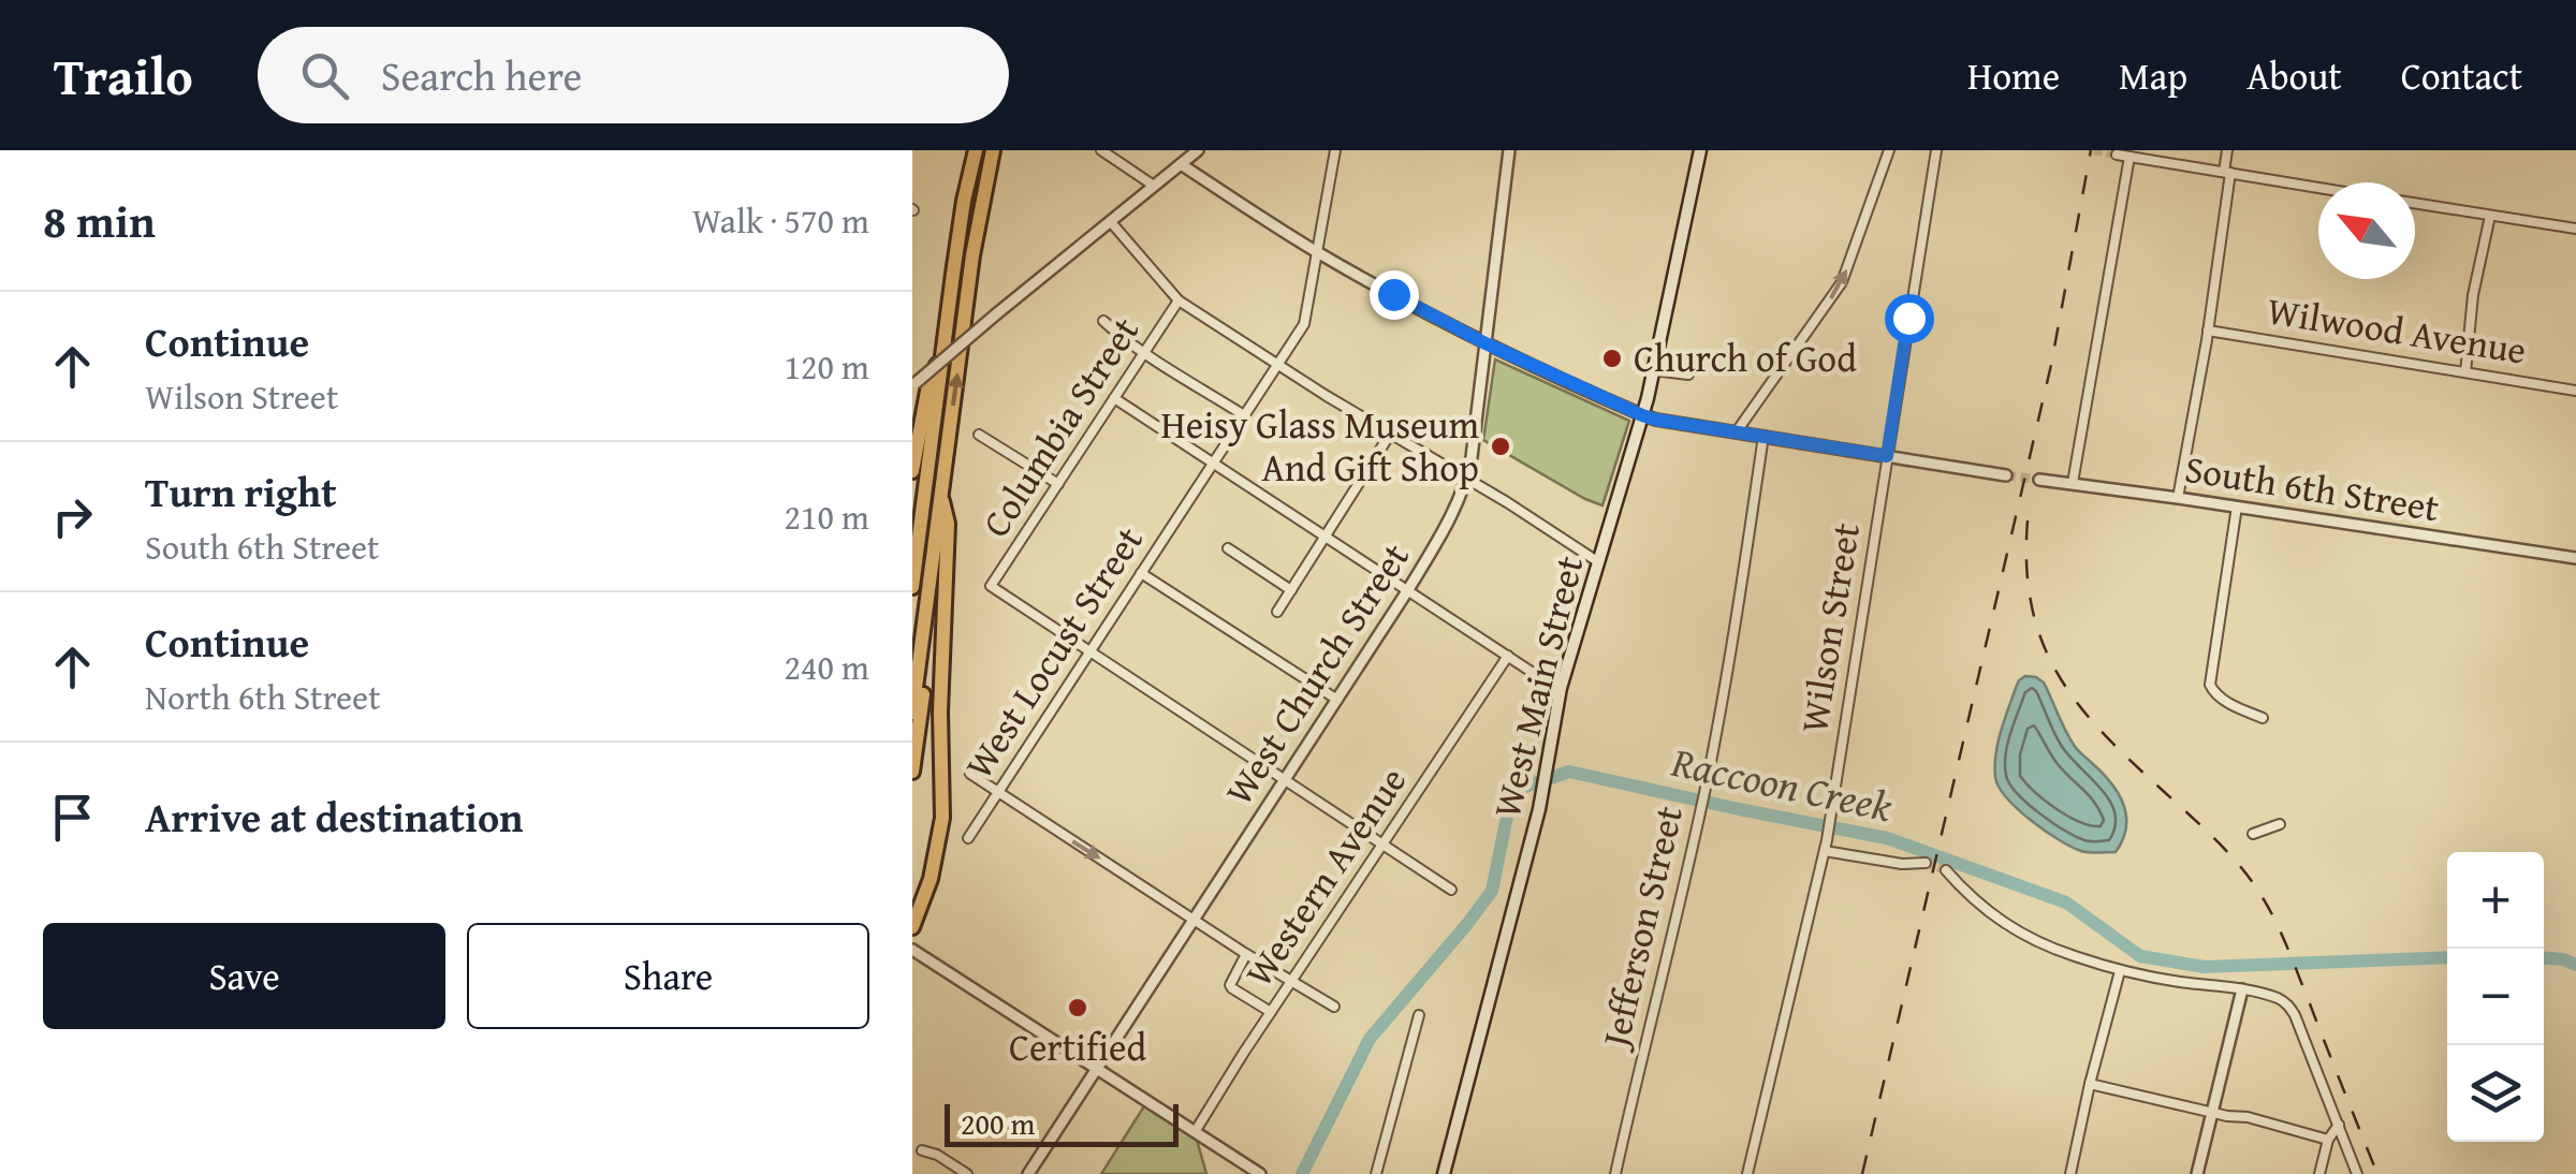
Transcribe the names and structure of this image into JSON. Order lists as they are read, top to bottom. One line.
{"streets":{"main road":["West Main Street"],"street":["Wilwood Avenue","Columbia Street","South 6th Street","Wilson Street","West Locust Street","West Church Street","Western Avenue","Jefferson Street"]},"crossings":[["Columbia Street","West Locust Street"]],"water":["Raccoon Creek"],"places":["Church of God","Heisy Glass Museum And Gift Shop","Certified"],"scale_bar":"200 m","north":"top left","page":{"header":"Trailo","search":"Search here","nav":["Home","Map","About","Contact"],"heading":["8 min","Walk · 570 m"],"list":[["Continue","Wilson Street","120 m"],["Turn right","South 6th Street","210 m"],["Continue","North 6th Street","240 m"],"Arrive at destination"],"map_buttons":["+","−"],"buttons":["Save","Share"],"scale":"200 m"}}
